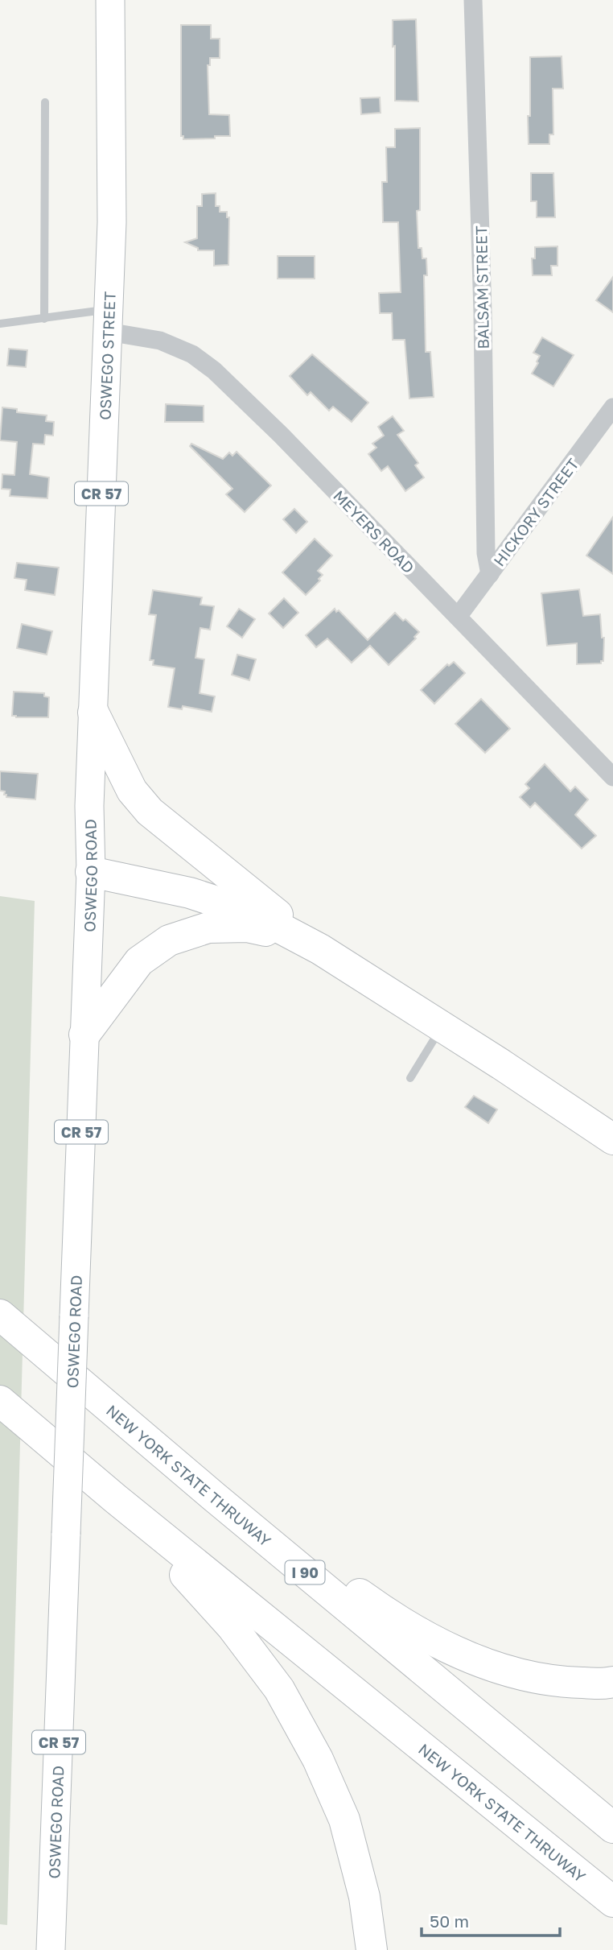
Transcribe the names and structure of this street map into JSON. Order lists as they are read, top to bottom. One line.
{"streets":{"highway":["NEW YORK STATE THRUWAY","I 90"],"main road":["OSWEGO STREET","CR 57","OSWEGO ROAD"],"street":["BALSAM STREET","HICKORY STREET","MEYERS ROAD"]},"crossings":[["BALSAM STREET","HICKORY STREET"],["OSWEGO STREET","MEYERS ROAD"],["OSWEGO STREET","OSWEGO ROAD"],["HICKORY STREET","MEYERS ROAD"]],"scale_bar":"50 m"}
